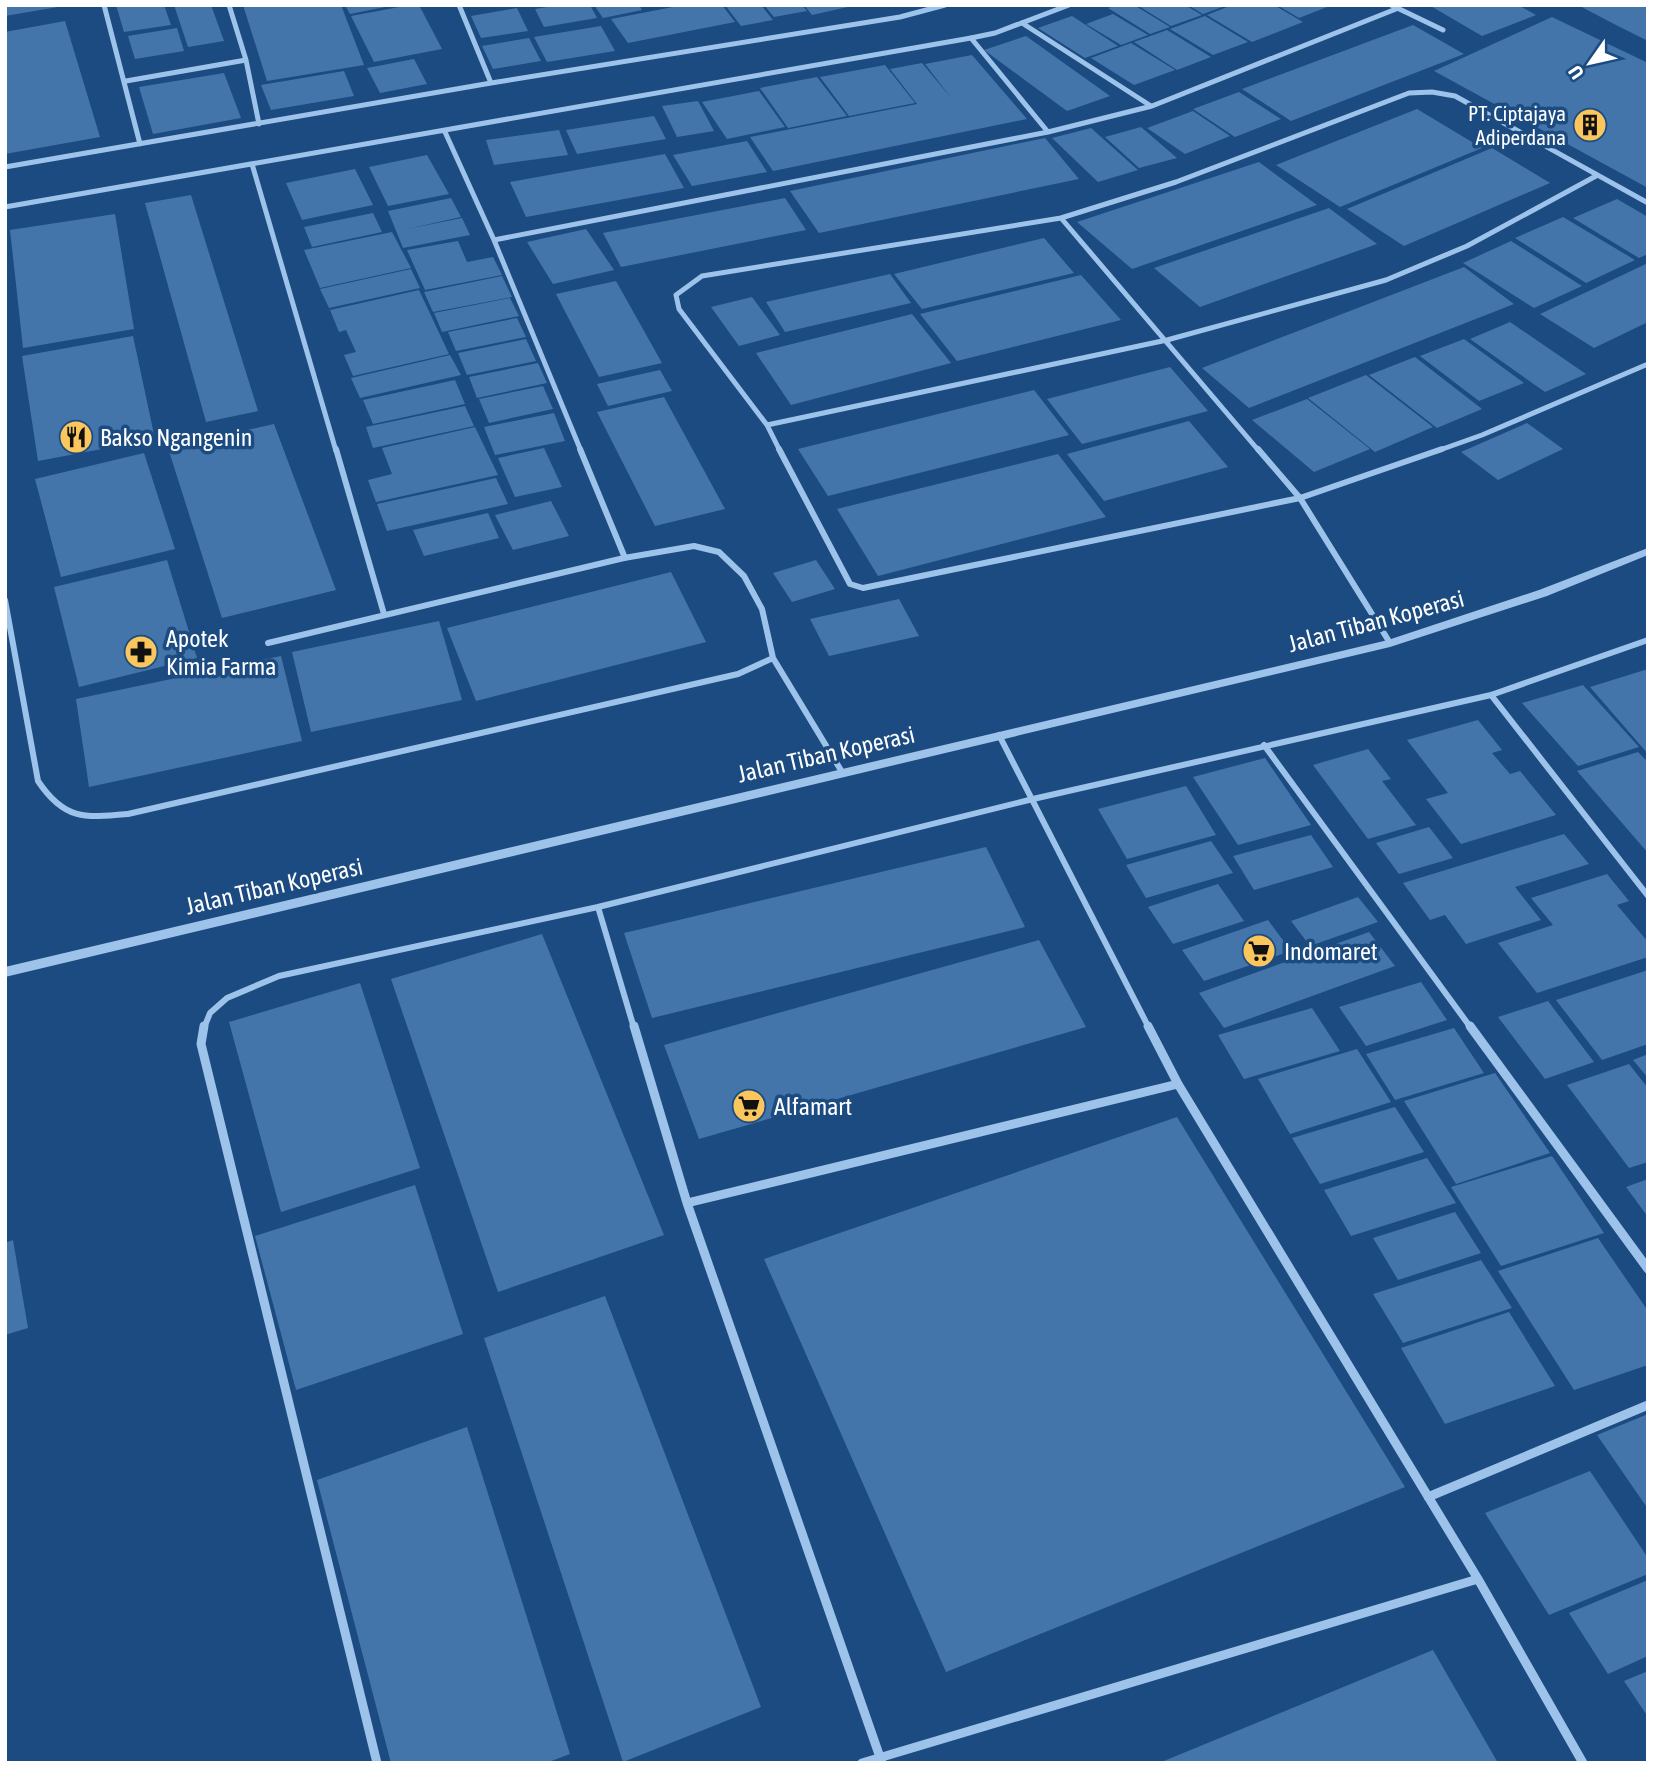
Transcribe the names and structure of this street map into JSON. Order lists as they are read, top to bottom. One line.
{"streets":{"street":["Jalan Tiban Koperasi"]},"places":{"building":["PT. Ciptajaya Adiperdana"],"restaurant":["Bakso Ngangenin"],"pharmacy":["Apotek Kimia Farma"],"supermarket":["Indomaret","Alfamart"]},"north":"bottom left"}
